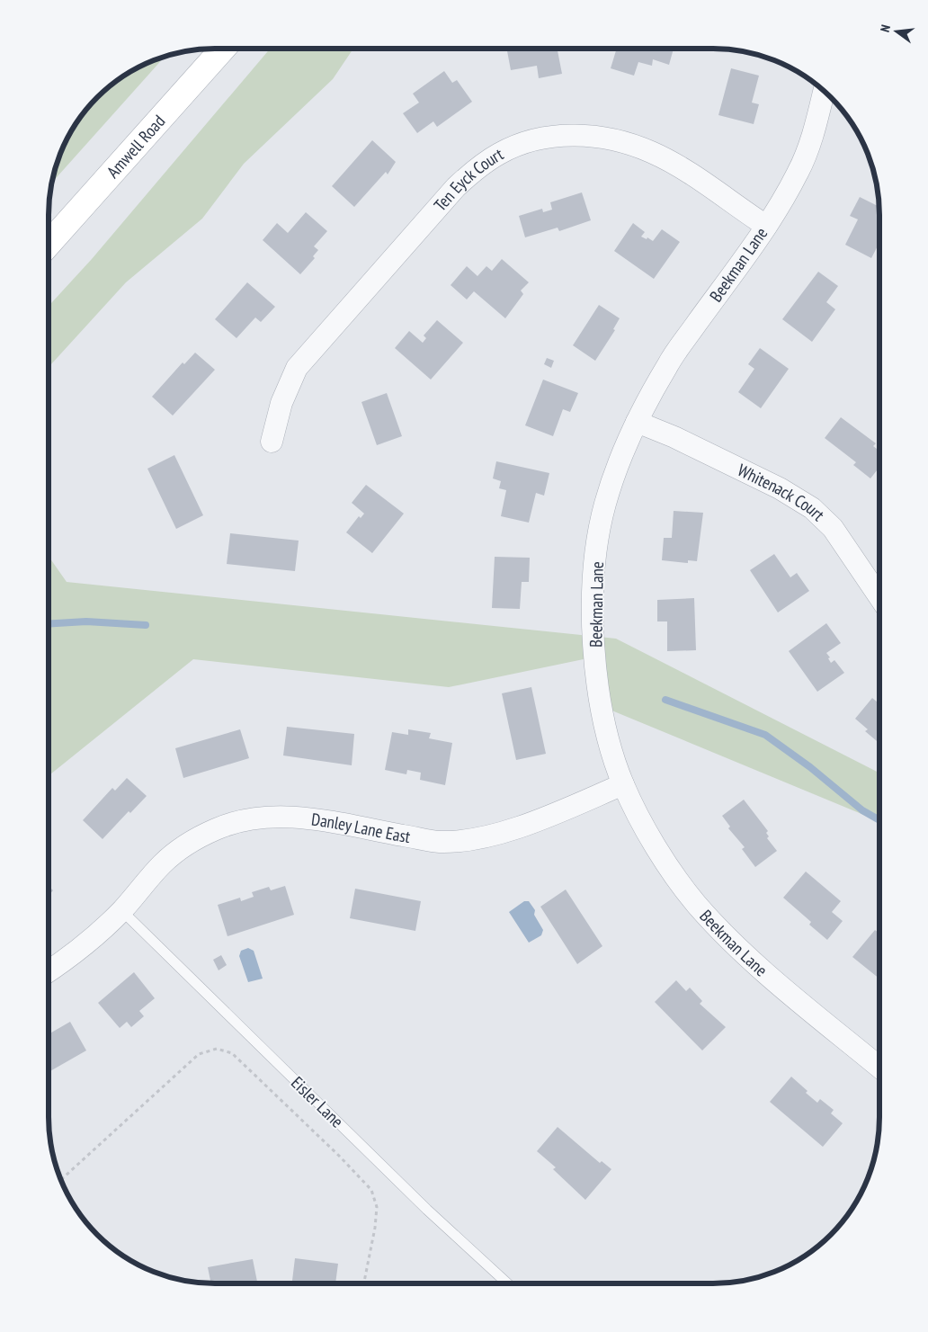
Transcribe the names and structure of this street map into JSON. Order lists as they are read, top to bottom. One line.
{"streets":{"main road":["Amwell Road"],"street":["Ten Eyck Court","Beekman Lane","Whitenack Court","Danley Lane East"],"lane":["Eisler Lane"]},"crossings":[["Ten Eyck Court","Beekman Lane"],["Beekman Lane","Whitenack Court"],["Beekman Lane","Danley Lane East"],["Danley Lane East","Eisler Lane"]],"north":"left"}
